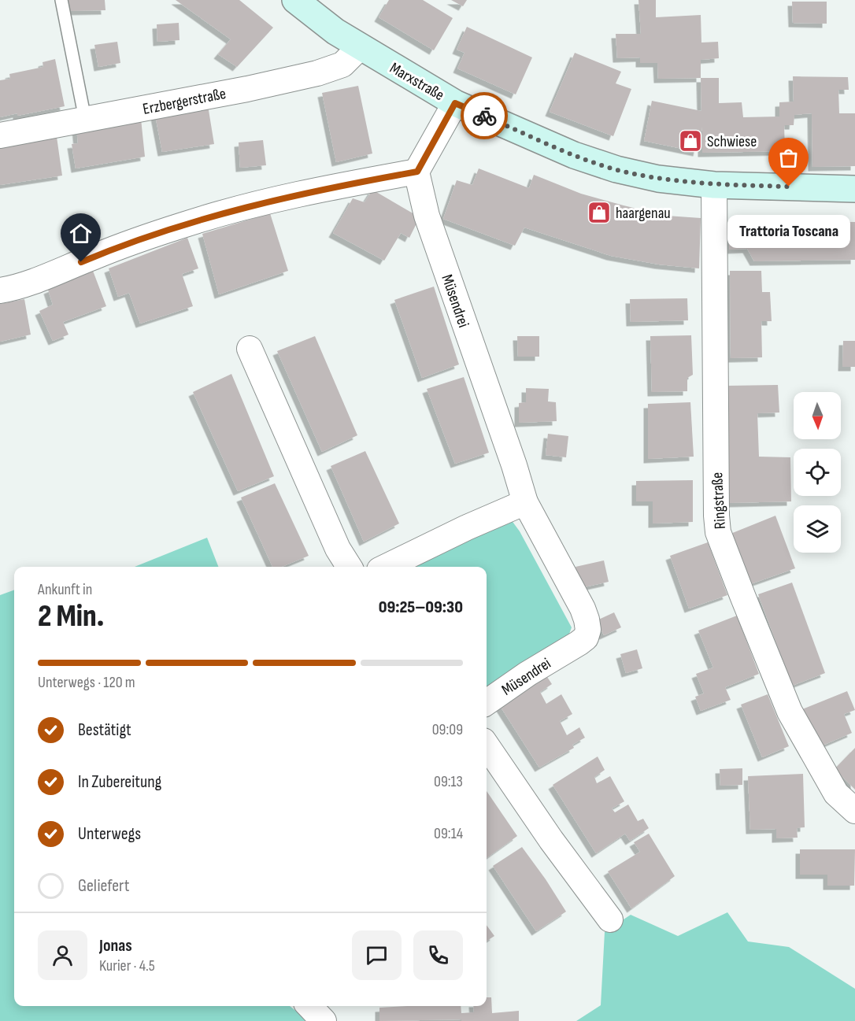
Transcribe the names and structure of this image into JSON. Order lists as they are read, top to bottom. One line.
{"streets":{"street":["Marxstraße","Erzbergerstraße","Müsendrei","Ringstraße"]},"crossings":[["Marxstraße","Erzbergerstraße"],["Marxstraße","Ringstraße"]],"places":{"shop":["Schwiese","haargenau"],"other":["Trattoria Toscana"]},"north":"bottom","page":{"bubble":"Trattoria Toscana","heading":["2 Min.","Ankunft in","09:25–09:30"],"panel":["Jonas","Kurier · 4.5"],"bar":"Unterwegs · 120 m","list":[["Bestätigt","09:09"],["In Zubereitung","09:13"],["Unterwegs","09:14"],"Geliefert"]}}
